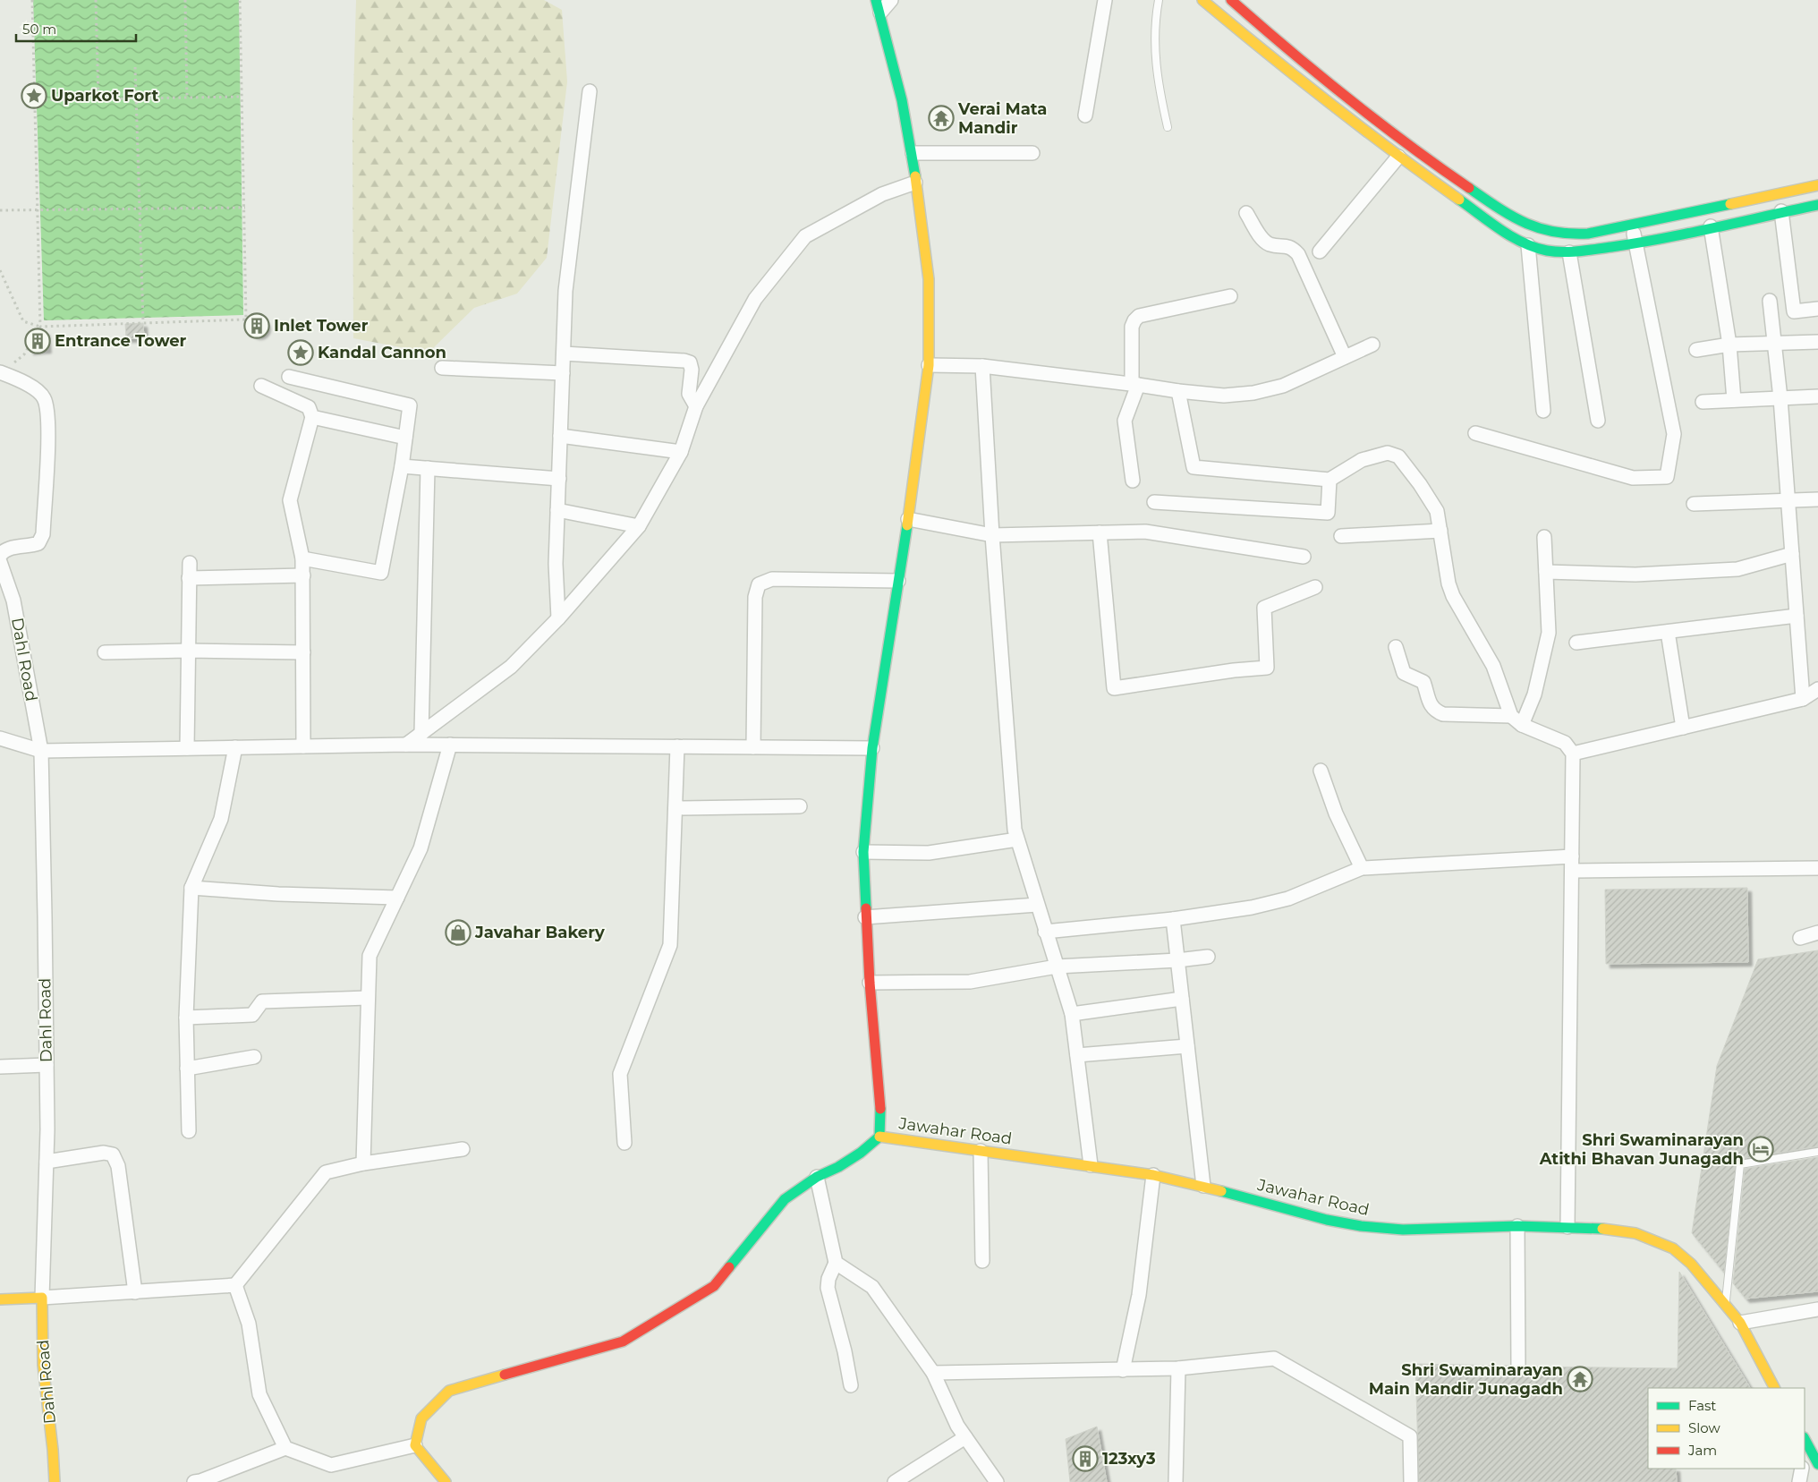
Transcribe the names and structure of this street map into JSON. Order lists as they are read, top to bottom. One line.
{"streets":{"street":["Dahl Road","Jawahar Road"]},"places":{"place":["Uparkot Fort","Kandal Cannon"],"temple":["Verai Mata Mandir","Shri Swaminarayan Main Mandir Junagadh"],"building":["Inlet Tower","Entrance Tower","123xy3"],"shop":["Javahar Bakery"],"hotel":["Shri Swaminarayan Atithi Bhavan Junagadh"]},"legend":["Fast","Slow","Jam"],"scale_bar":"50 m"}
